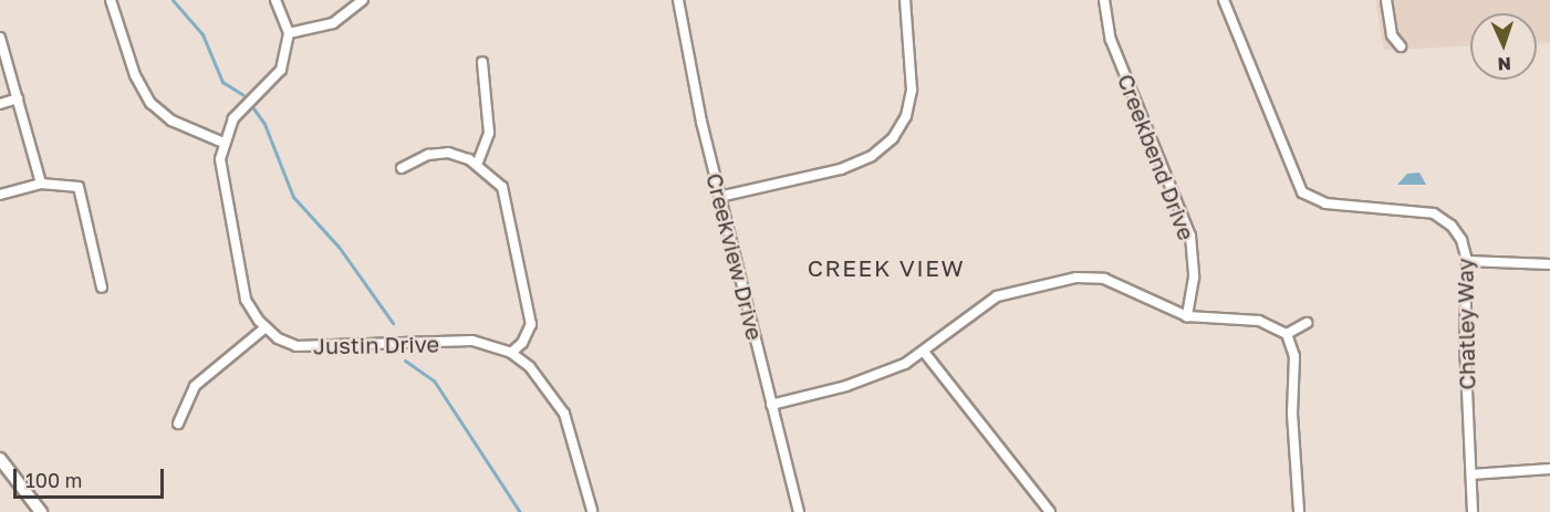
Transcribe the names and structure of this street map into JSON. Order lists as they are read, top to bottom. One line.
{"streets":{"street":["Creekbend Drive","Creekview Drive","Chatley Way","Justin Drive"]},"districts":["CREEK VIEW"],"scale_bar":"100 m","north":"bottom"}
